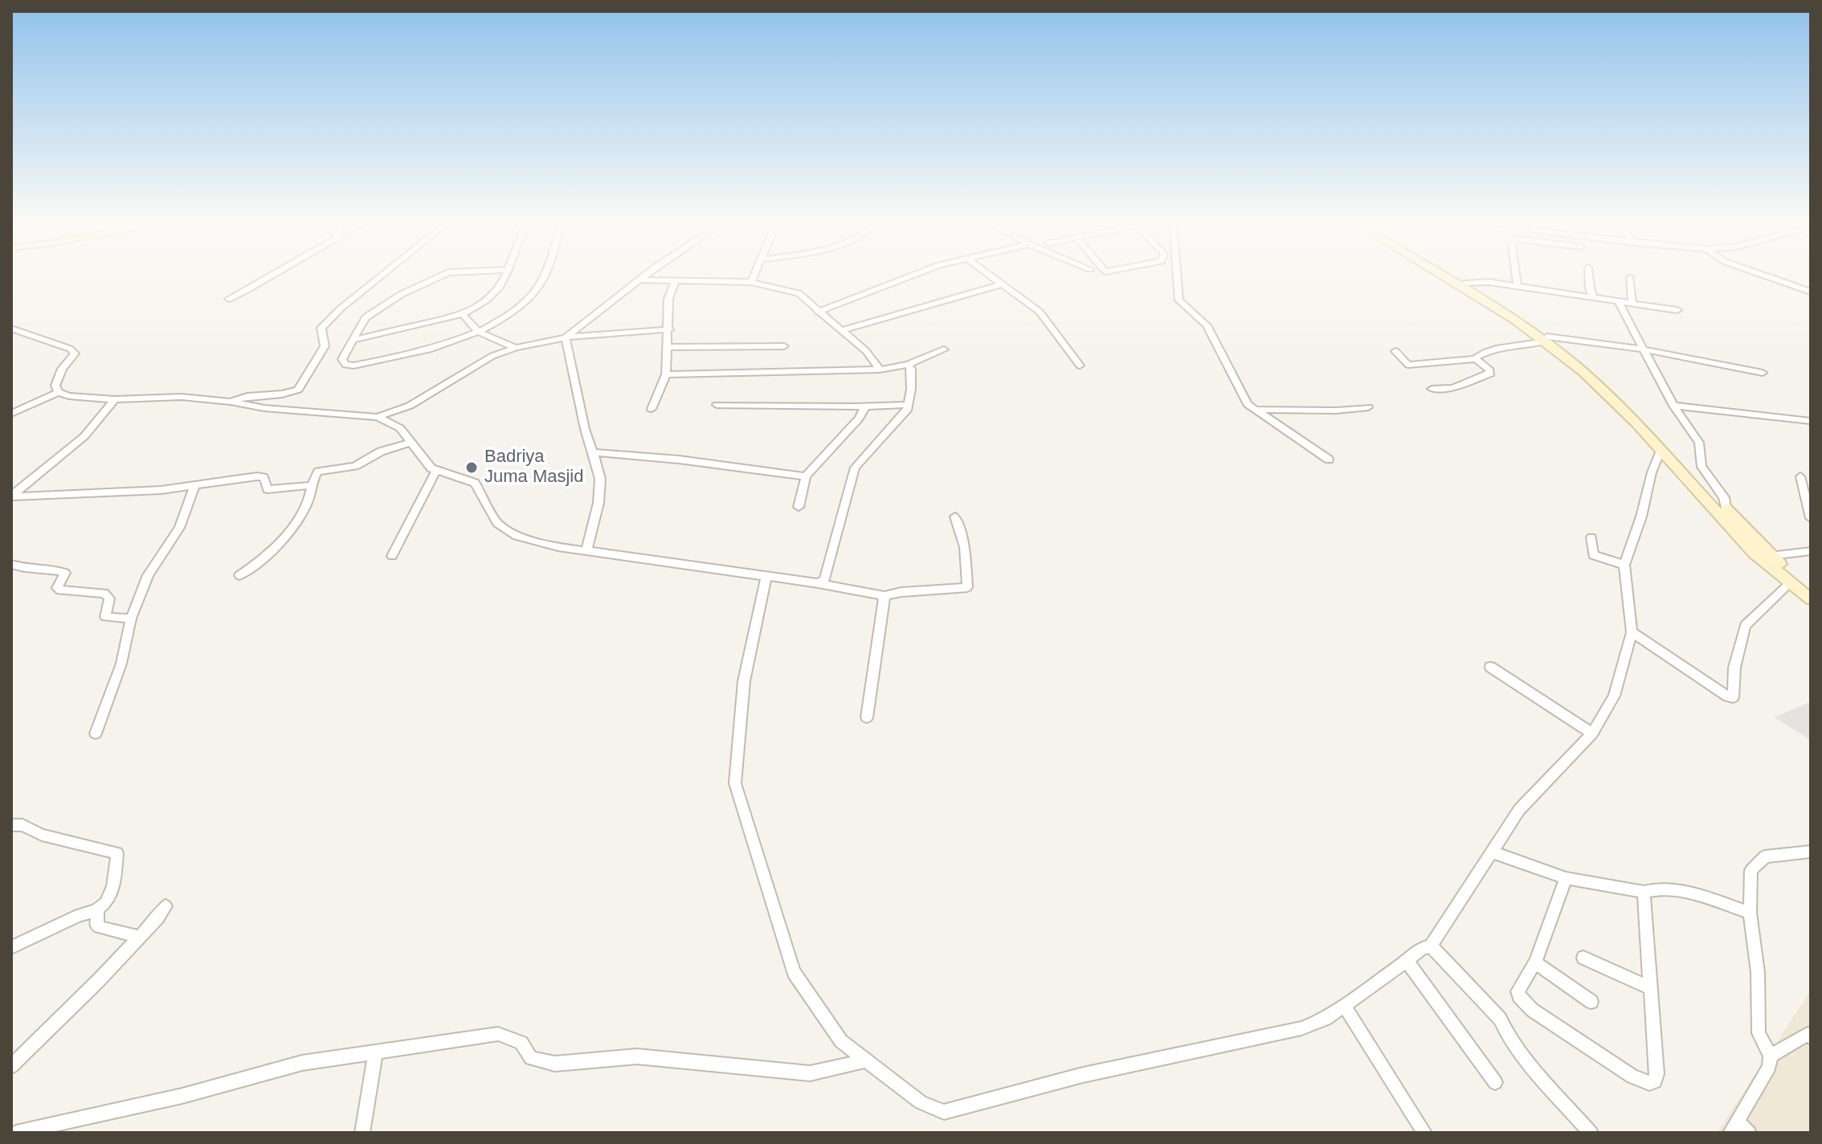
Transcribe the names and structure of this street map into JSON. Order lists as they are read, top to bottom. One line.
{"places":["Badriya Juma Masjid"]}
